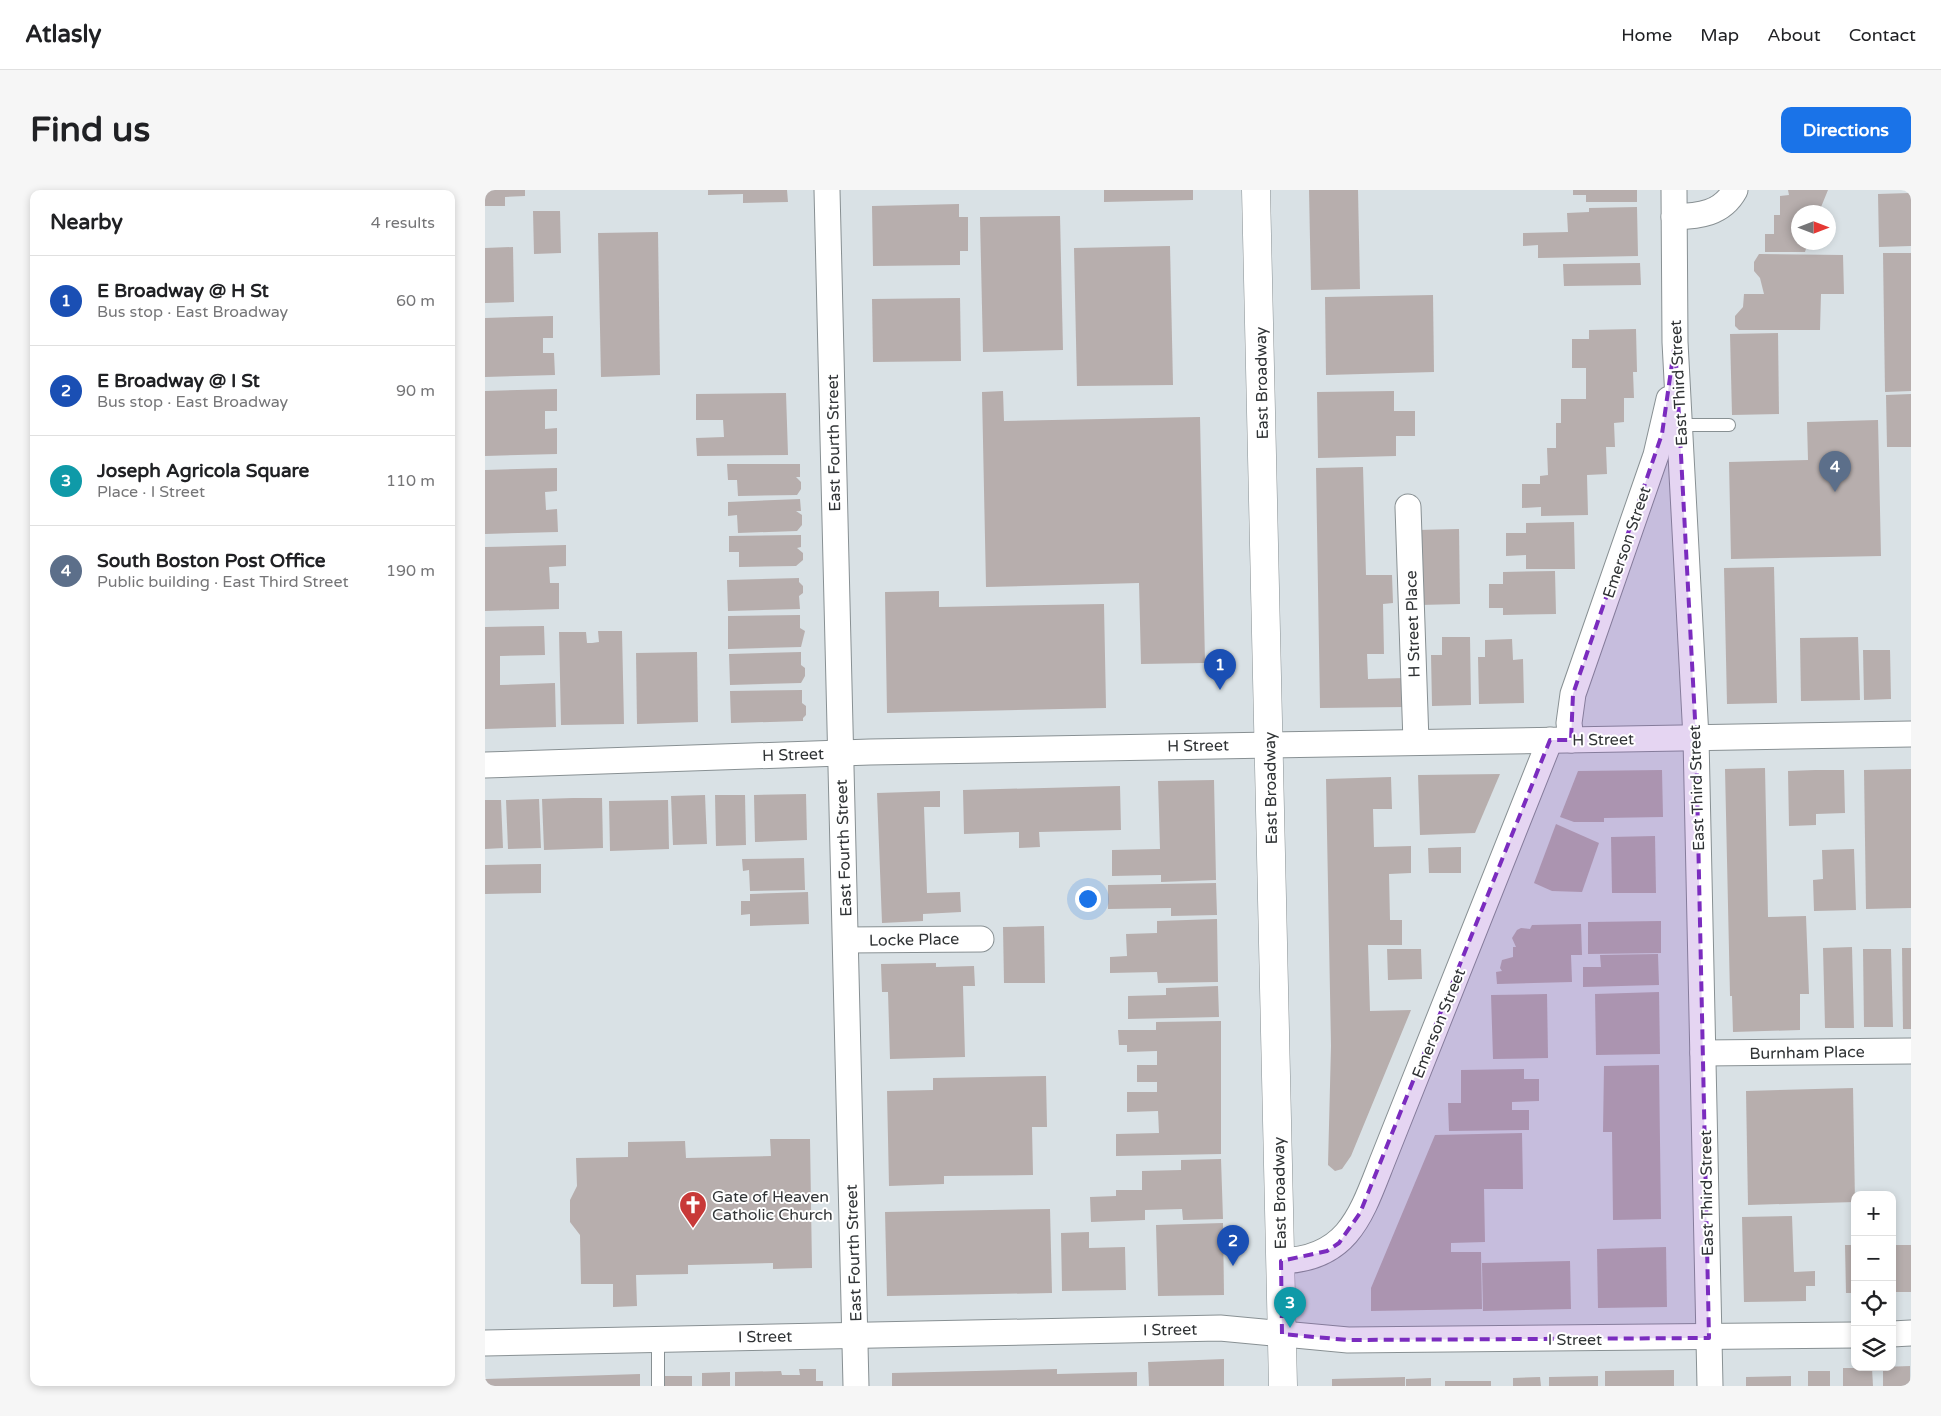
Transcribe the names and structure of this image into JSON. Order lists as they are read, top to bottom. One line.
{"streets":{"main road":["East Broadway"],"street":["East Third Street","East Fourth Street","Emerson Street","H Street Place","H Street","Locke Place","Burnham Place","I Street"]},"crossings":[["East Broadway","Emerson Street"],["East Broadway","H Street"],["East Broadway","I Street"],["East Third Street","Emerson Street"],["East Third Street","H Street"],["East Third Street","Burnham Place"],["East Third Street","I Street"],["East Fourth Street","H Street"],["East Fourth Street","Locke Place"],["East Fourth Street","I Street"],["Emerson Street","H Street"],["H Street Place","H Street"]],"places":{"church":["Gate of Heaven Catholic Church"]},"north":"right","page":{"header":"Atlasly","nav":["Home","Map","About","Contact"],"buttons":"Directions","title":"Find us","heading":["Nearby","4 results"],"list":[{"mark":"1","name":"E Broadway @ H St","note":"Bus stop · East Broadway","value":"60 m"},{"mark":"2","name":"E Broadway @ I St","note":"Bus stop · East Broadway","value":"90 m"},{"mark":"3","name":"Joseph Agricola Square","note":"Place · I Street","value":"110 m"},{"mark":"4","name":"South Boston Post Office","note":"Public building · East Third Street","value":"190 m"}],"pins":["4","1","2","3"],"map_buttons":["+","−"]}}
